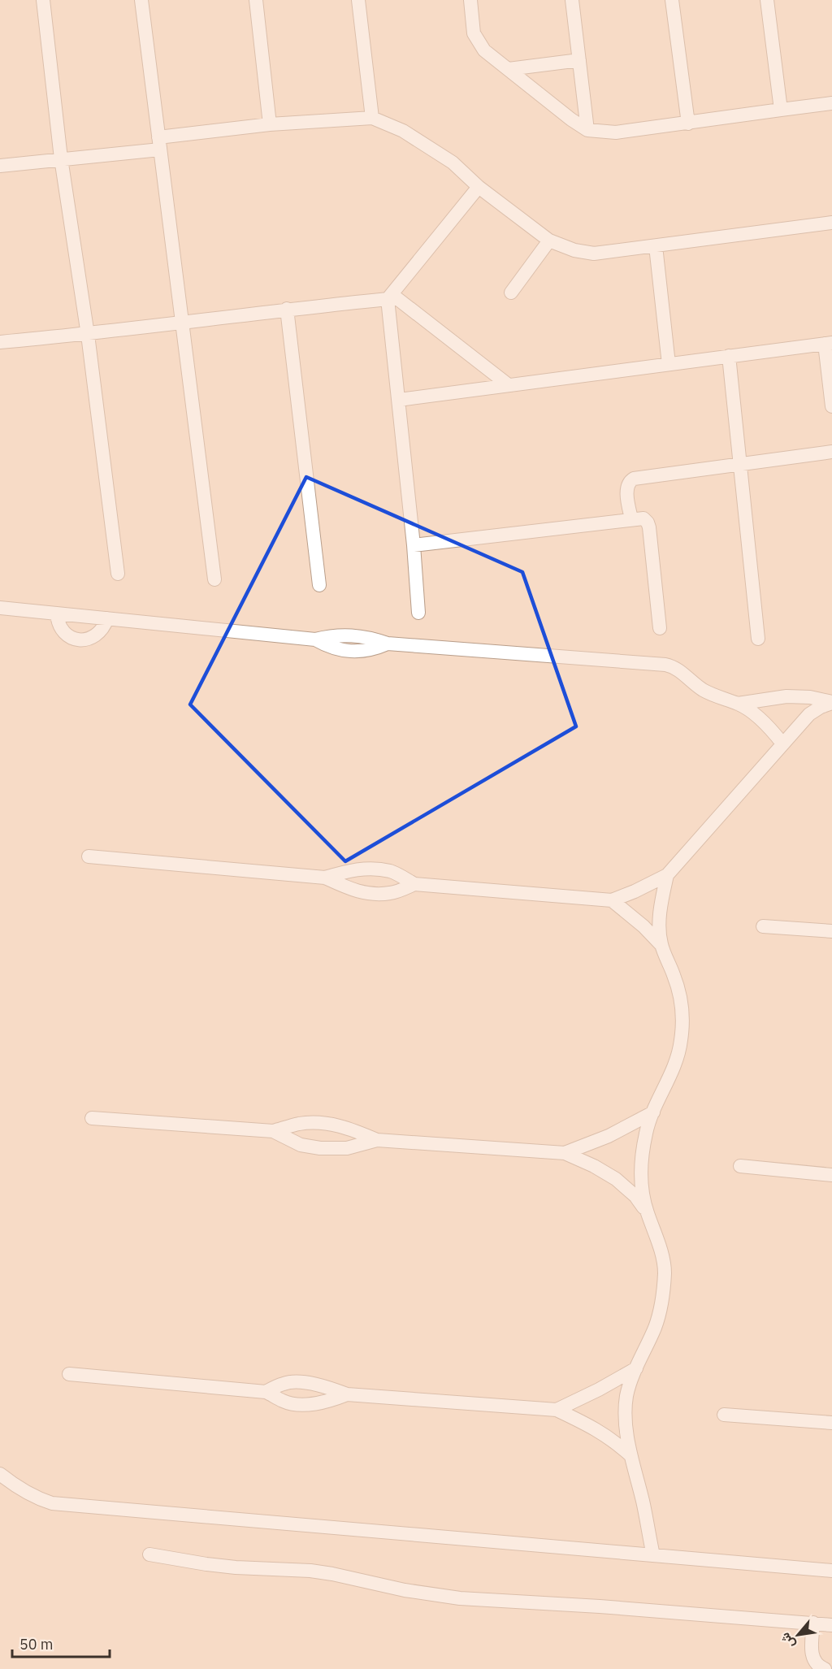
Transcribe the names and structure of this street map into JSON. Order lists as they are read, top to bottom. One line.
{"scale_bar":"50 m","north":"bottom left"}
